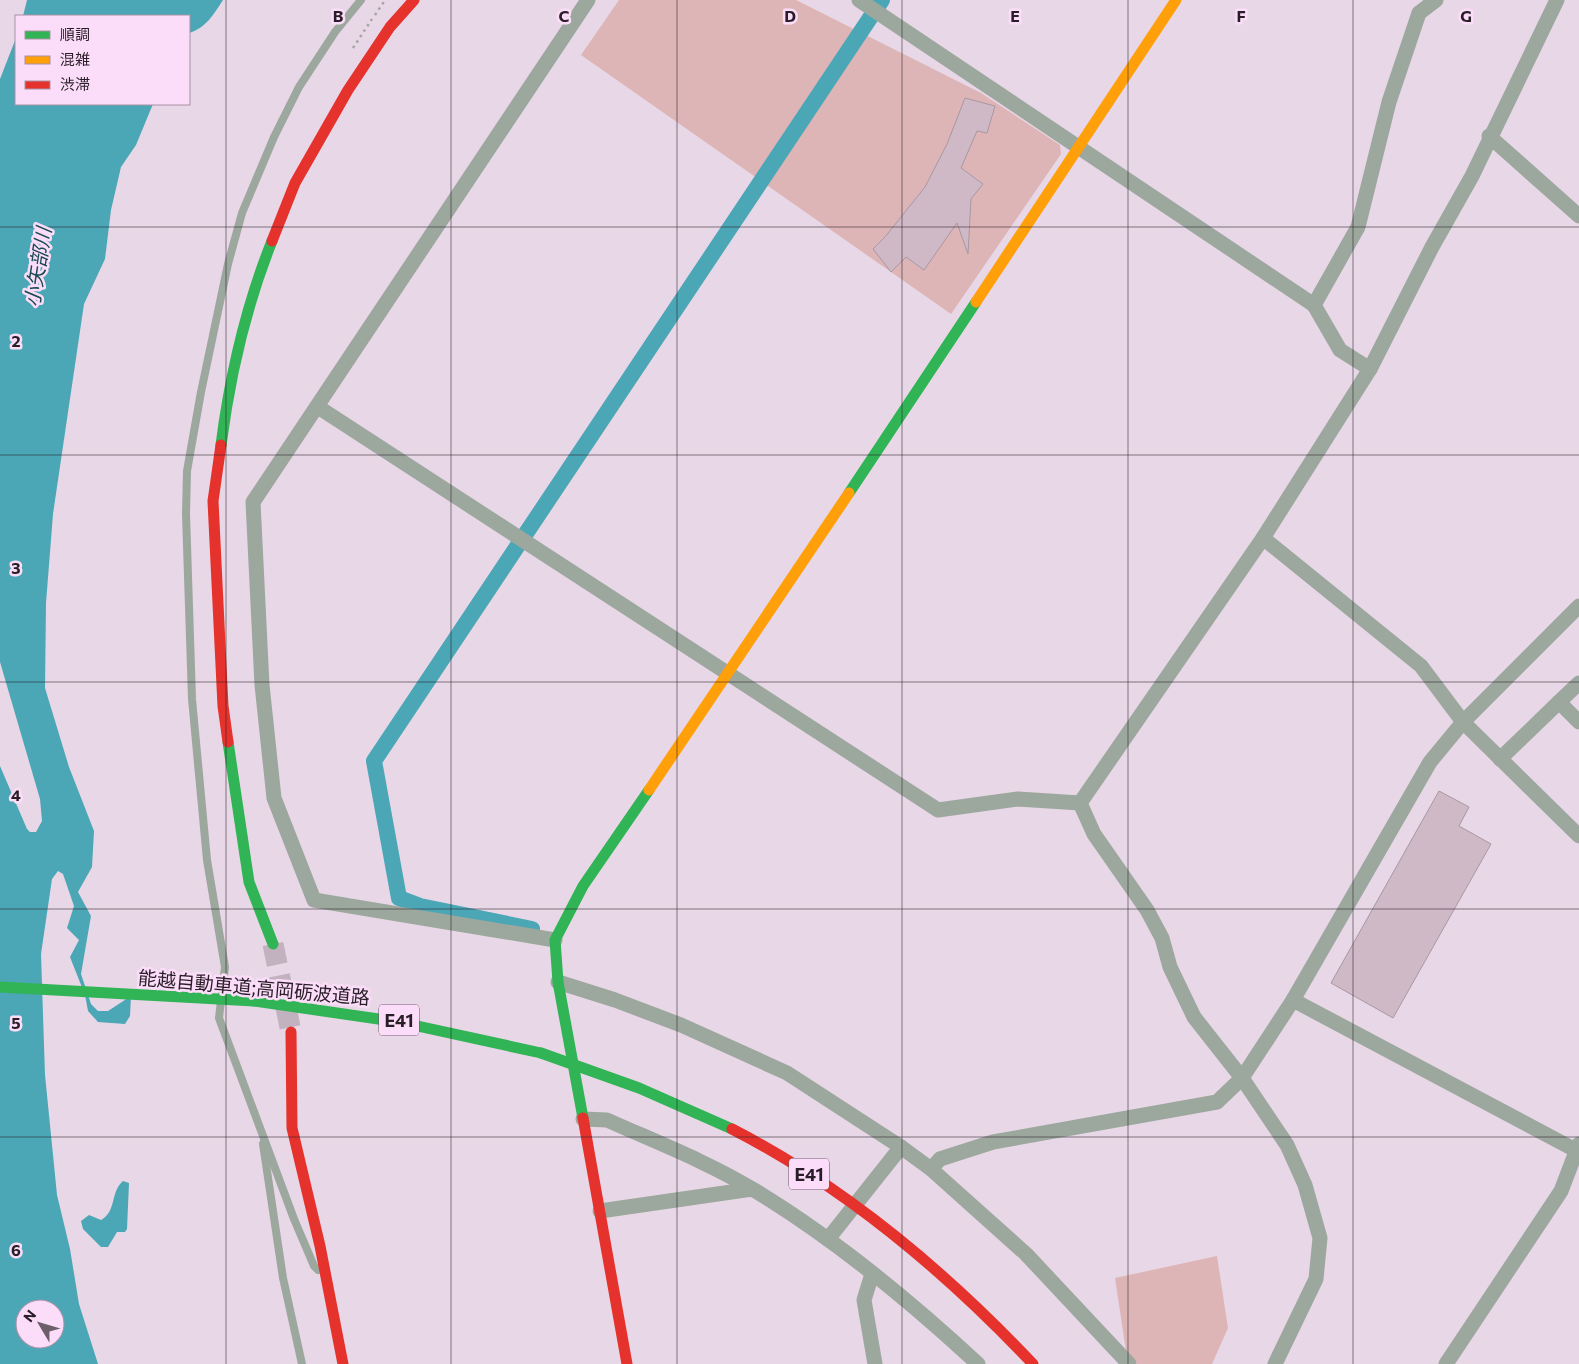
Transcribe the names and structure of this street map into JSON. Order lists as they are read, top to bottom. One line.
{"streets":{"main road":["能越自動車道;高岡砺波道路","E41"]},"water":["小矢部川"],"legend":["順調","混雑","渋滞"],"north":"top left","grid":{"columns":["B","C","D","E","F","G"],"rows":["2","3","4","5","6"]}}
